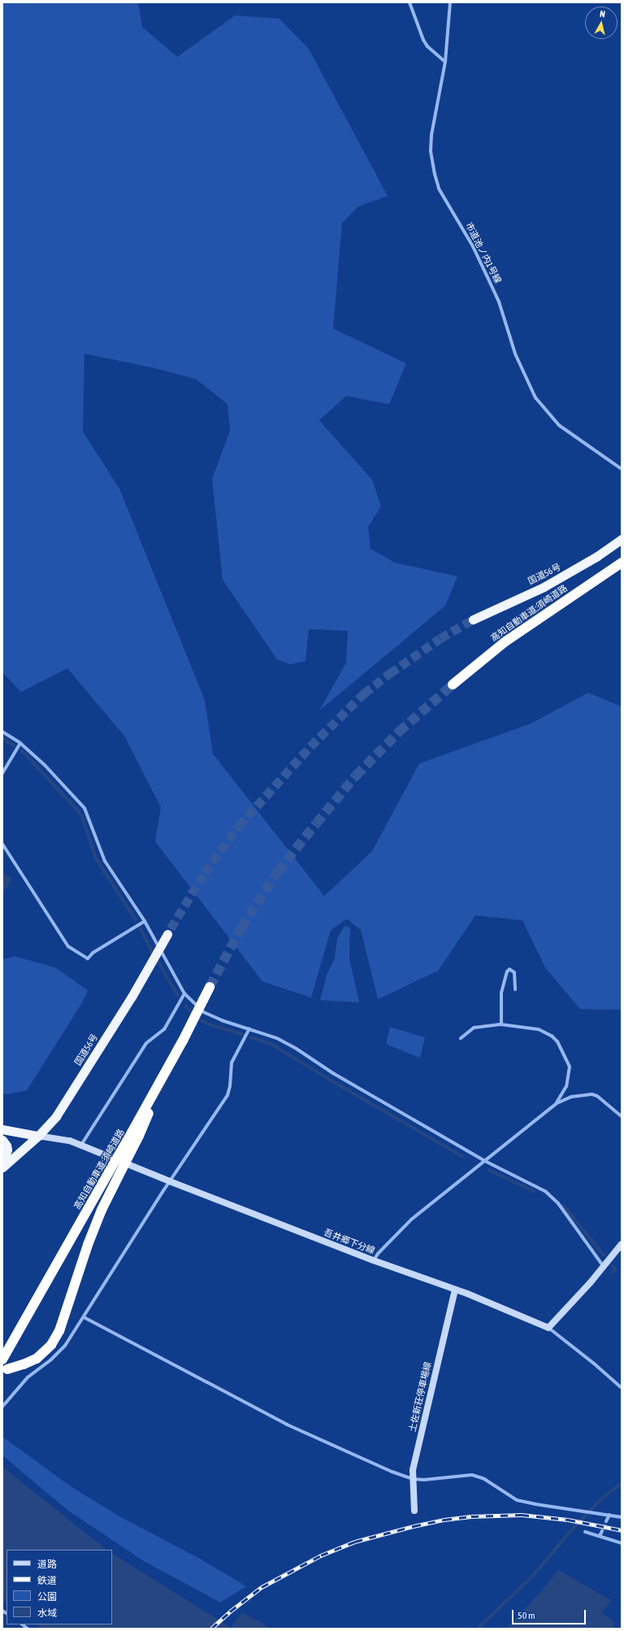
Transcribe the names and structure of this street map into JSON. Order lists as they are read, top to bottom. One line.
{"streets":{"highway":["国道56号","高知自動車道;須崎道路"],"main road":["吾井郷下分線","土佐新荘停車場線"],"street":["市道池ノ内1号線"]},"crossings":[["国道56号","吾井郷下分線"],["吾井郷下分線","土佐新荘停車場線"]],"legend":["道路","鉄道","公園","水域"],"scale_bar":"50 m","north":"top"}
